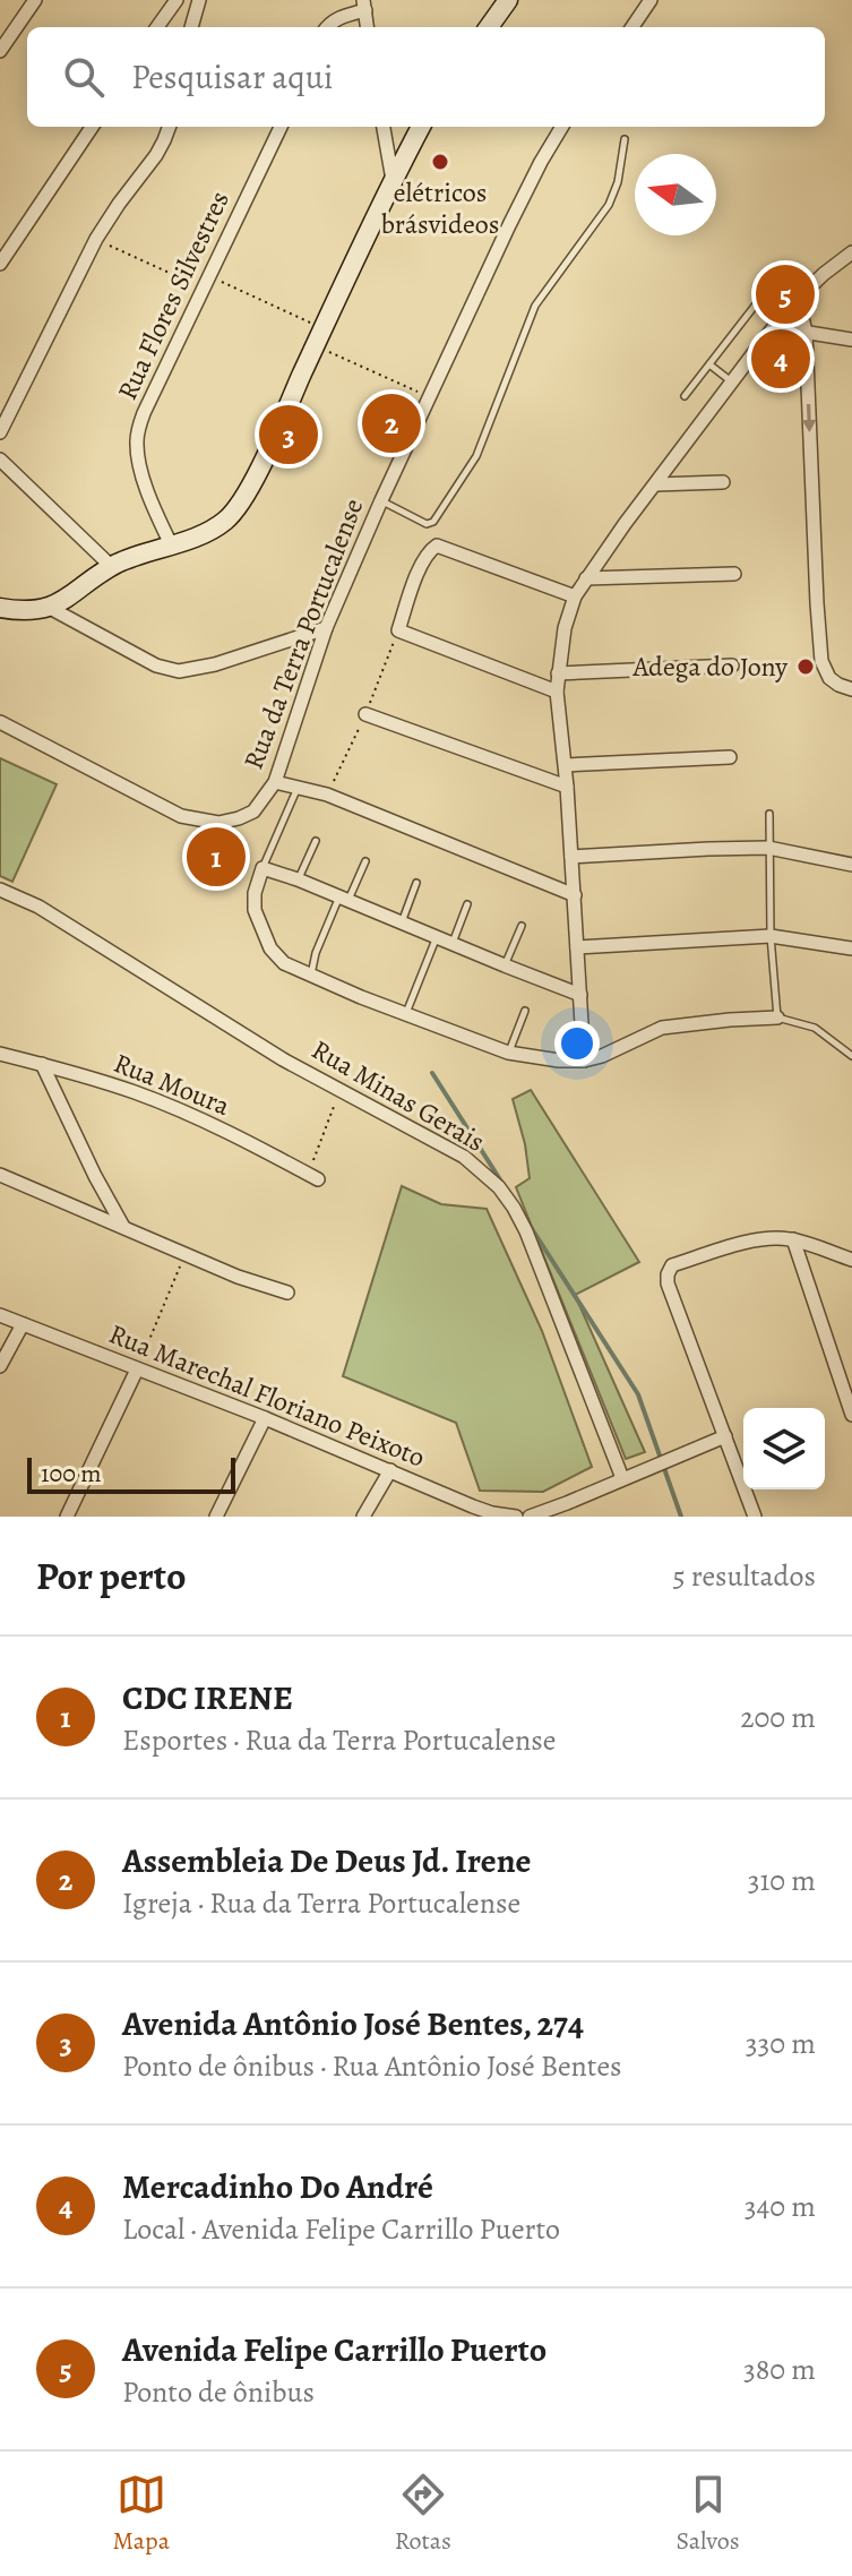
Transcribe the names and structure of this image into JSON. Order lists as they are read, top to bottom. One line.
{"streets":{"street":["Rua Flores Silvestres","Rua da Terra Portucalense","Rua Moura","Rua Minas Gerais","Rua Marechal Floriano Peixoto"]},"places":["elétricos brásvideos","Adega do Jony"],"scale_bar":"100 m","north":"left","page":{"search":"Pesquisar aqui","pins":["5","4","2","3","1"],"scale":"100 m","heading":["Por perto","5 resultados"],"list":[{"mark":"1","name":"CDC IRENE","note":"Esportes · Rua da Terra Portucalense","value":"200 m"},{"mark":"2","name":"Assembleia De Deus Jd. Irene","note":"Igreja · Rua da Terra Portucalense","value":"310 m"},{"mark":"3","name":"Avenida Antônio José Bentes, 274","note":"Ponto de ônibus · Rua Antônio José Bentes","value":"330 m"},{"mark":"4","name":"Mercadinho Do André","note":"Local · Avenida Felipe Carrillo Puerto","value":"340 m"},{"mark":"5","name":"Avenida Felipe Carrillo Puerto","note":"Ponto de ônibus","value":"380 m"}],"nav":["Mapa","Rotas","Salvos"]}}
